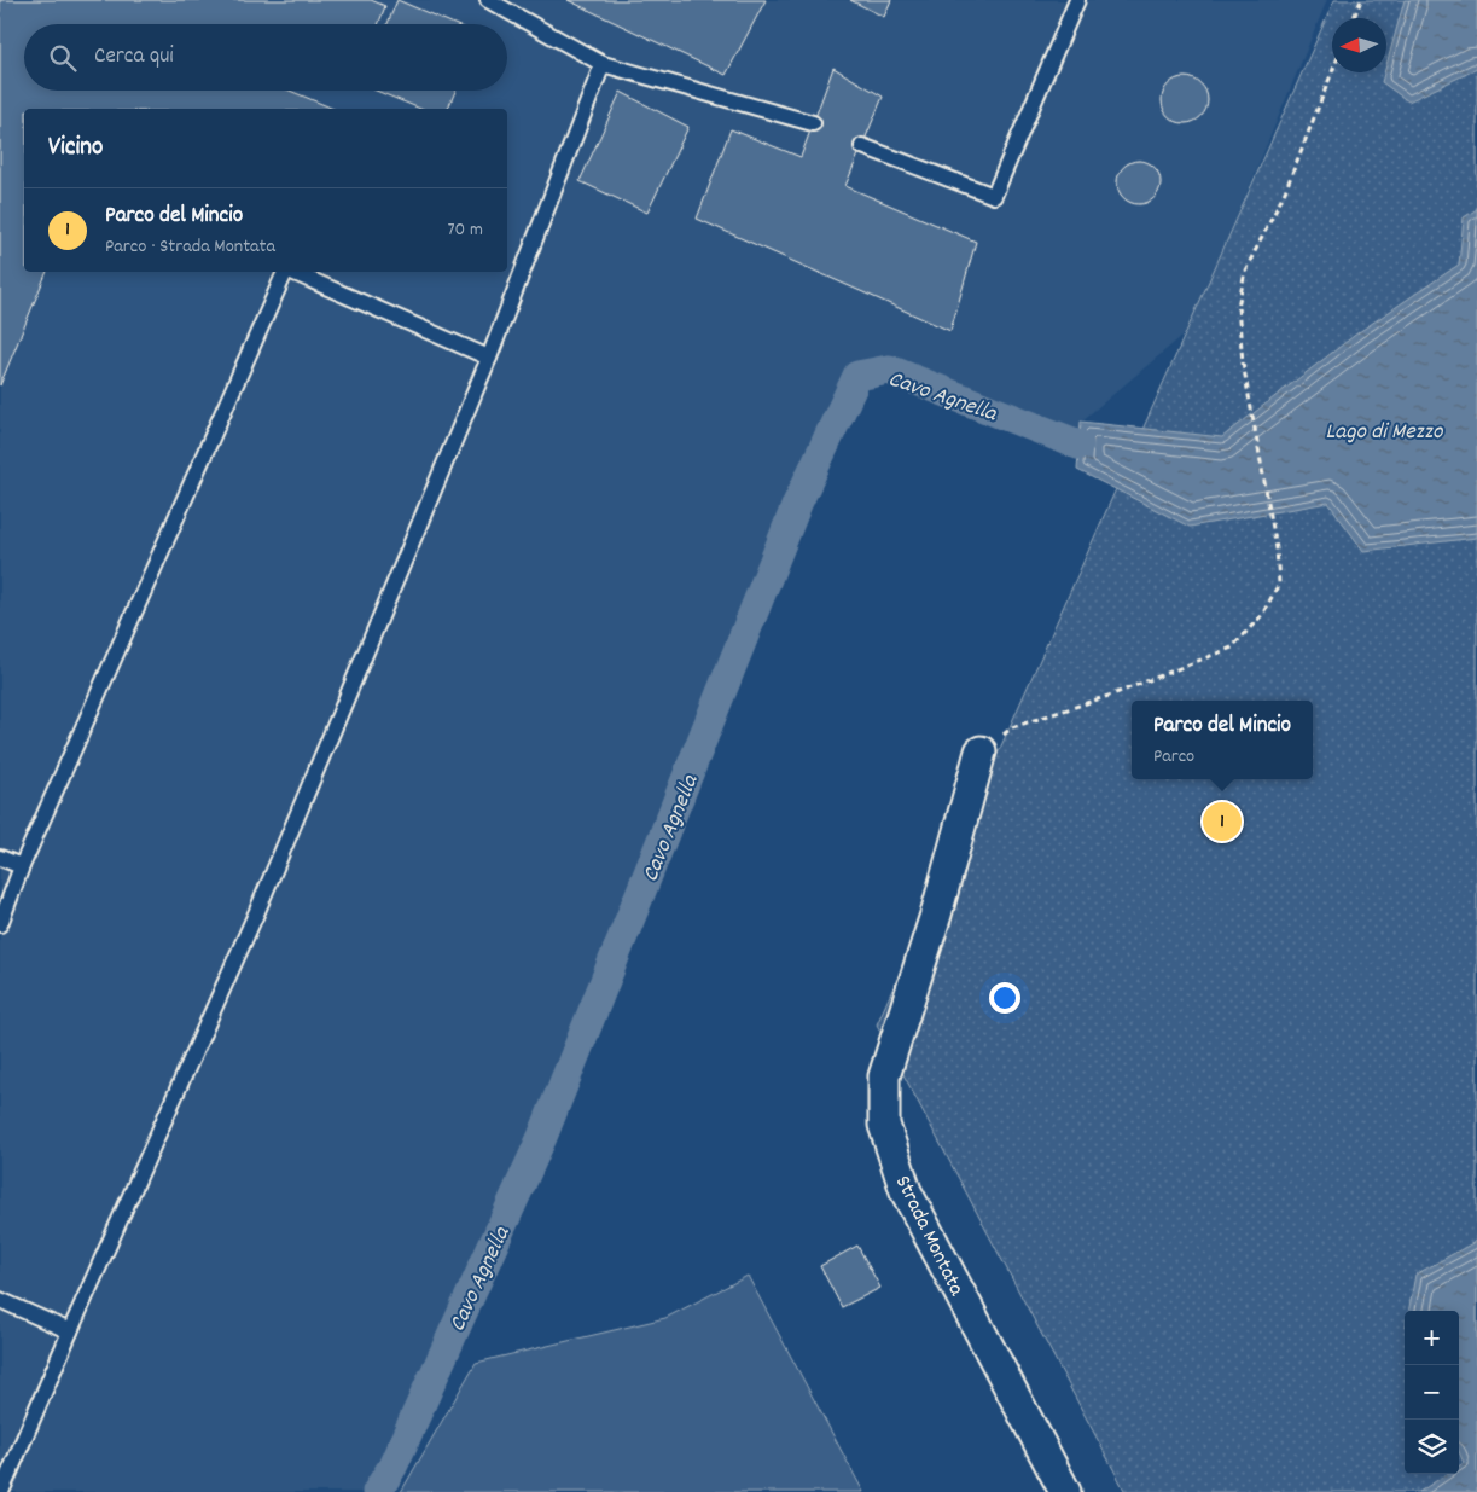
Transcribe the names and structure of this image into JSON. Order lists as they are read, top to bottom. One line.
{"streets":{"street":["Strada Montata"]},"water":["Cavo Agnella","Lago di Mezzo"],"north":"left","page":{"search":"Cerca qui","heading":"Vicino","list":[{"mark":"1","name":"Parco del Mincio","note":"Parco · Strada Montata","value":"70 m"}],"popup":["Parco del Mincio","Parco"],"pins":"1","map_buttons":["+","−"]}}
